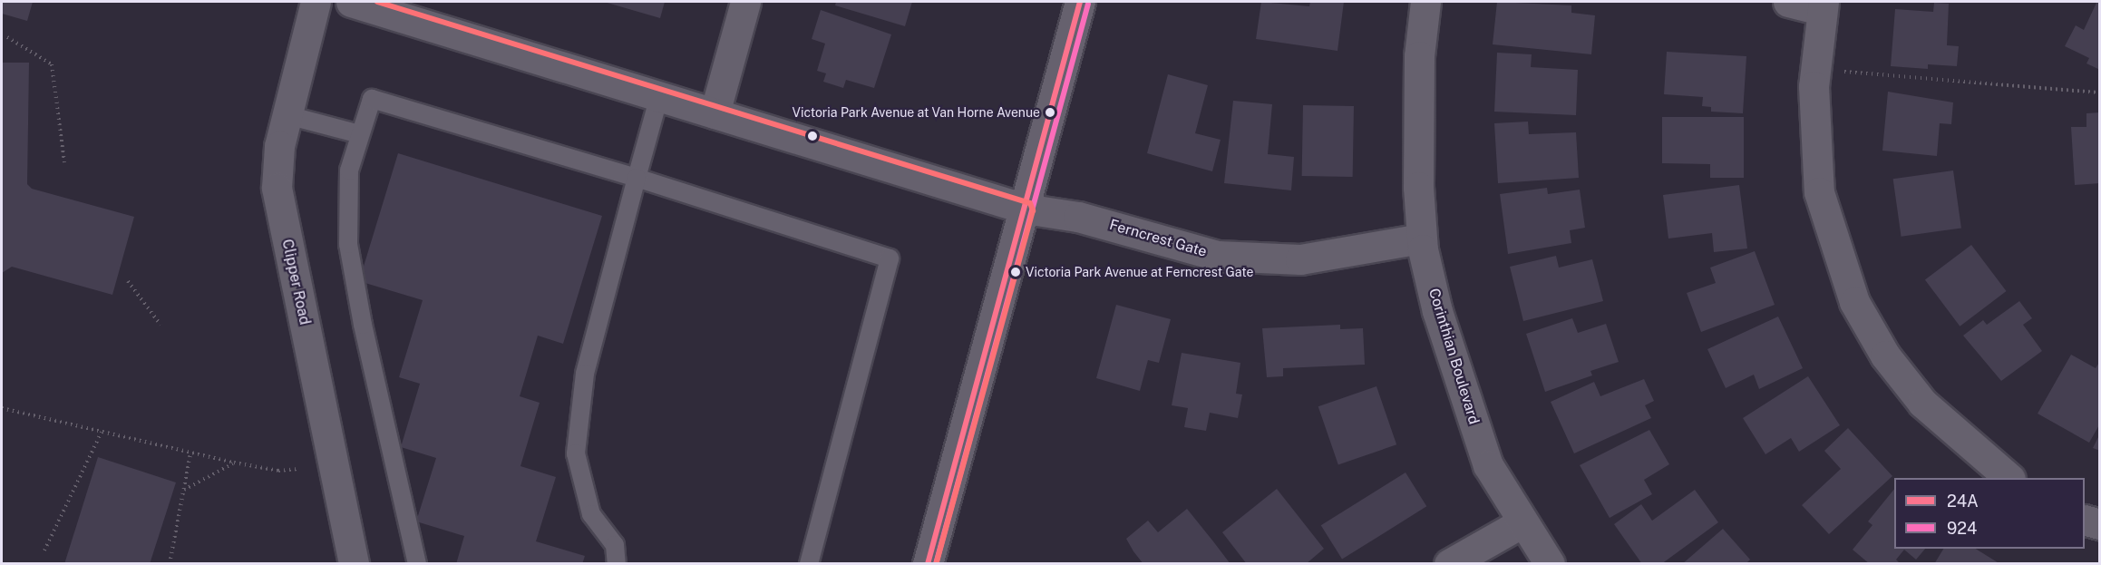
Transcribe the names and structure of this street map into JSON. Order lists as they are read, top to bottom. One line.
{"streets":{"street":["Ferncrest Gate","Clipper Road","Corinthian Boulevard"]},"crossings":[["Ferncrest Gate","Corinthian Boulevard"]],"places":["Victoria Park Avenue at Van Horne Avenue","Victoria Park Avenue at Ferncrest Gate"],"lines":["transit line 24A","transit line 924"],"legend":["24A","924"]}
